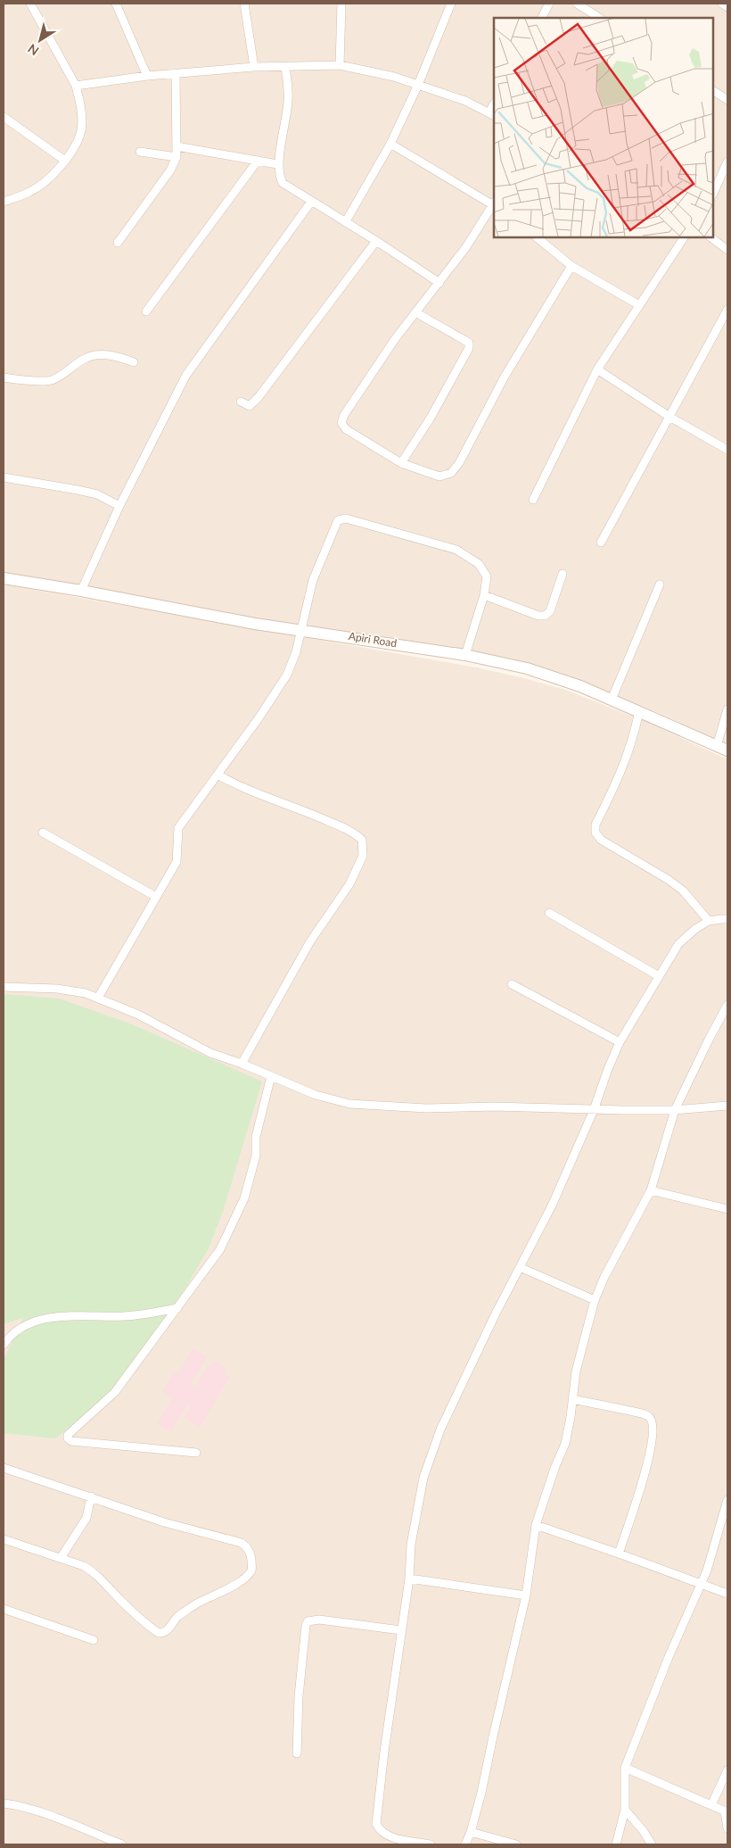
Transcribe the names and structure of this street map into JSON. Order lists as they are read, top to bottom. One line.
{"streets":{"street":["Apiri Road"]},"north":"bottom left"}
